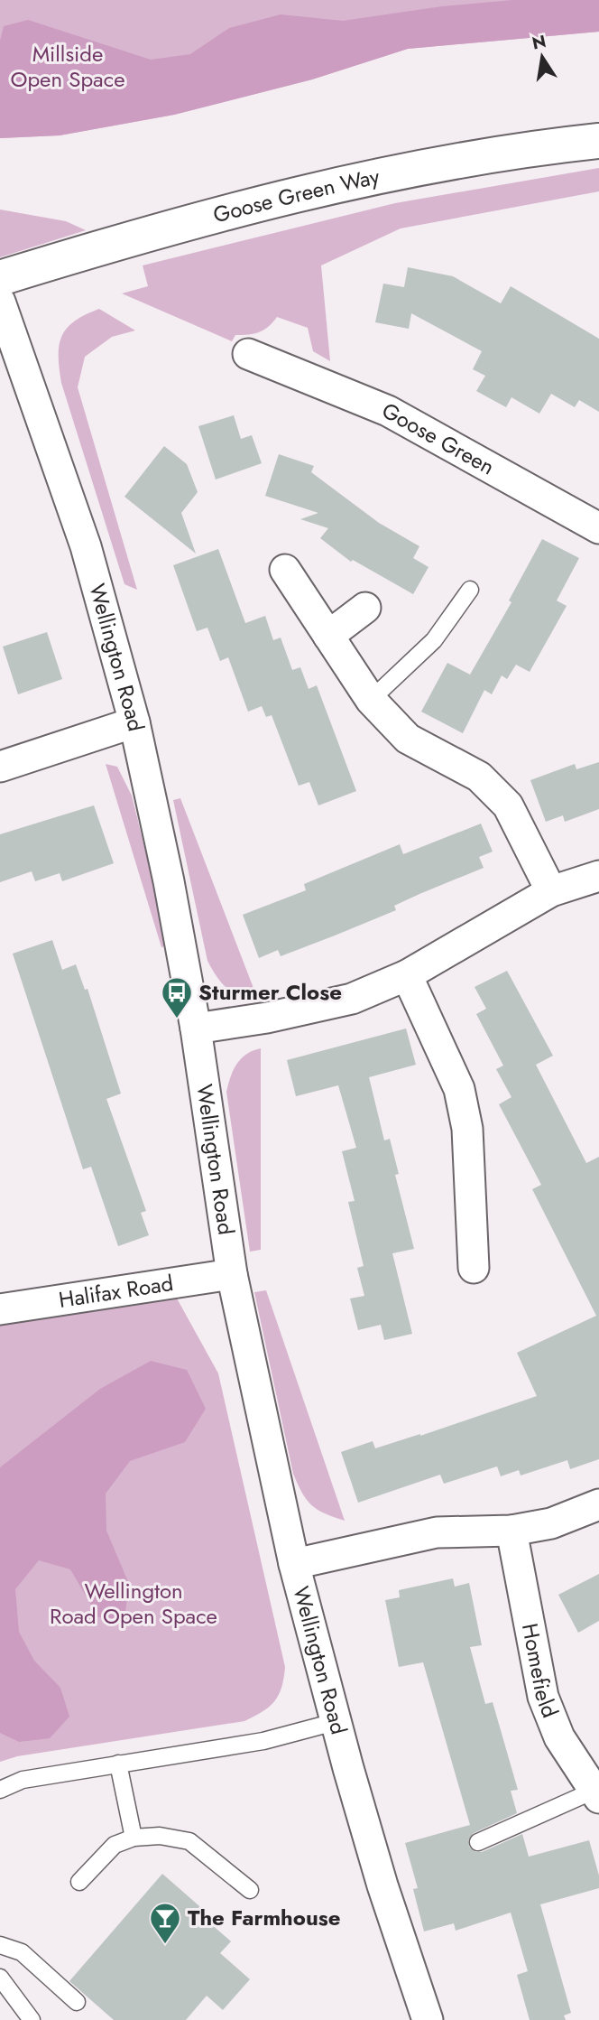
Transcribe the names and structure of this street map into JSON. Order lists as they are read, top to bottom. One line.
{"streets":{"main road":["Goose Green Way"],"street":["Goose Green","Wellington Road","Halifax Road","Homefield"]},"crossings":[["Wellington Road","Halifax Road"]],"parks":["Millside Open Space","Wellington Road Open Space"],"places":{"bus stop":["Sturmer Close"],"bar":["The Farmhouse"]},"north":"top"}
